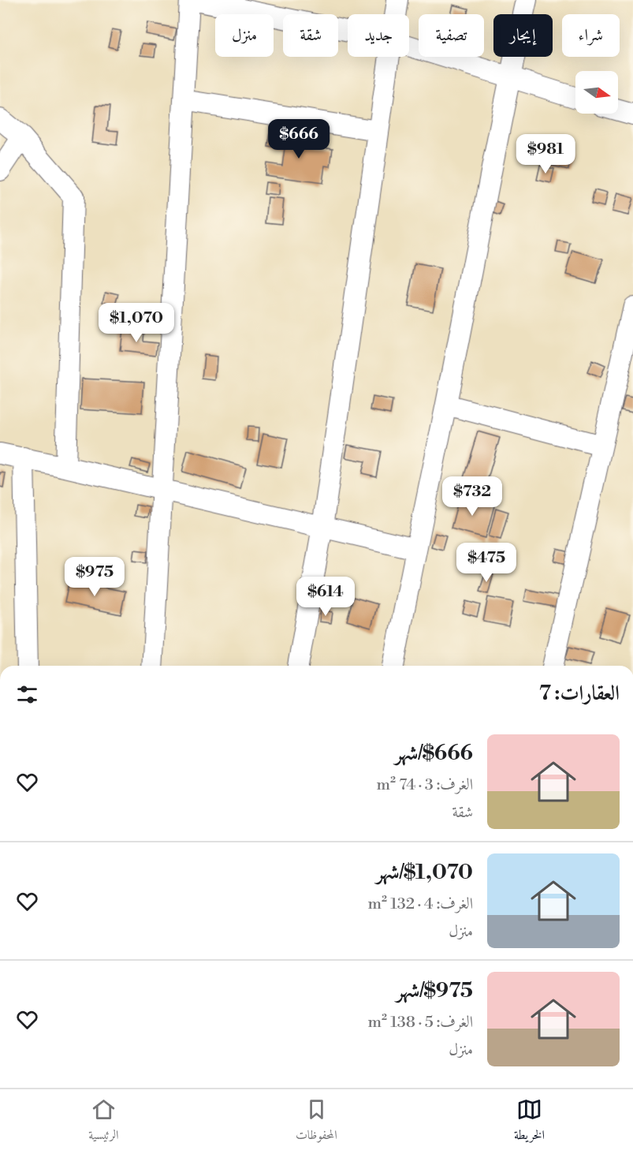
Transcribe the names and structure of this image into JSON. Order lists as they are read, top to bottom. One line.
{"north":"right","page":{"chip":["شراء","إيجار","تصفية","جديد","شقة","منزل"],"price":["$666","$981","$1,070","$732","$475","$975","$614"],"heading":"العقارات: 7","list":[{"name":"$666/شهر","note":"الغرف: 3 · 74 m² · شقة"},{"name":"$1,070/شهر","note":"الغرف: 4 · 132 m² · منزل"},{"name":"$975/شهر","note":"الغرف: 5 · 138 m² · منزل"}],"tabs":["الخريطة","المحفوظات","الرئيسية"]}}
